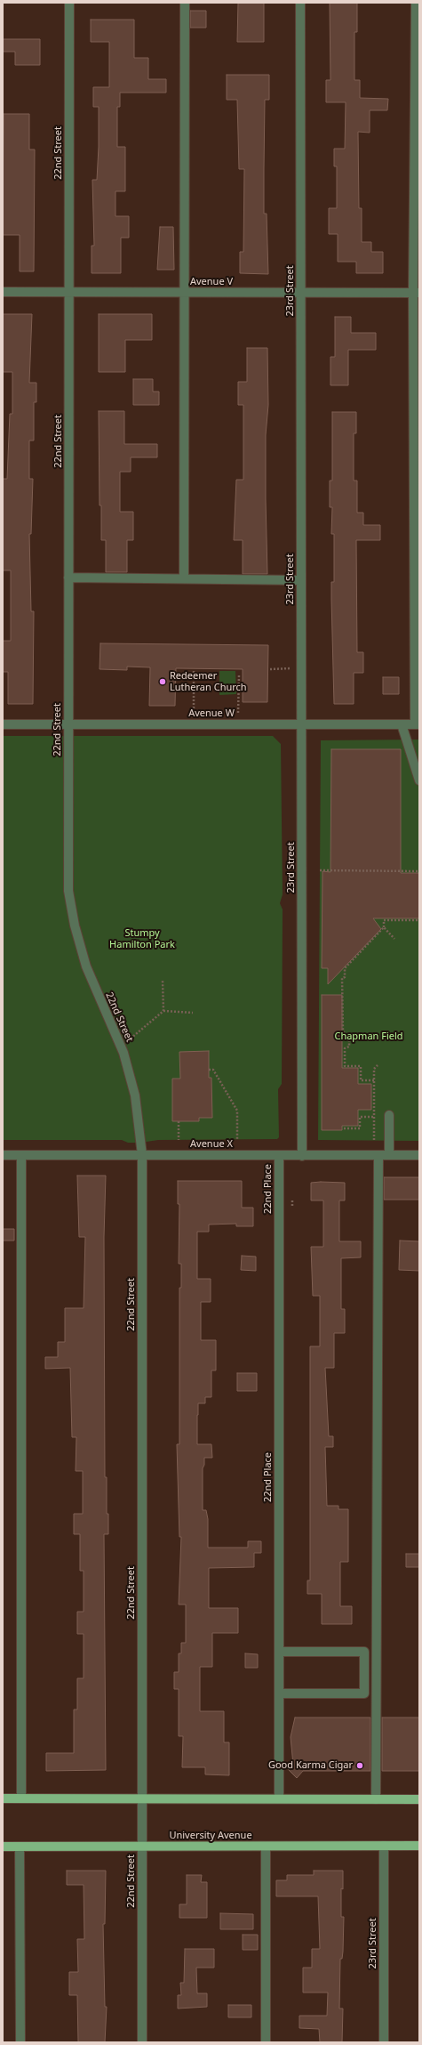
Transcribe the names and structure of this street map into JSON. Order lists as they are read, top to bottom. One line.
{"streets":{"main road":["University Avenue"],"street":["22nd Street","Avenue V","23rd Street","Avenue W","Avenue X","22nd Place"]},"crossings":[["22nd Street","Avenue V"],["22nd Street","Avenue W"],["22nd Street","Avenue X"],["22nd Street","University Avenue"],["Avenue V","23rd Street"],["23rd Street","Avenue W"],["23rd Street","Avenue X"],["23rd Street","University Avenue"],["Avenue X","22nd Place"]],"parks":["Stumpy Hamilton Park","Chapman Field"],"places":["Redeemer Lutheran Church","Good Karma Cigar"]}
